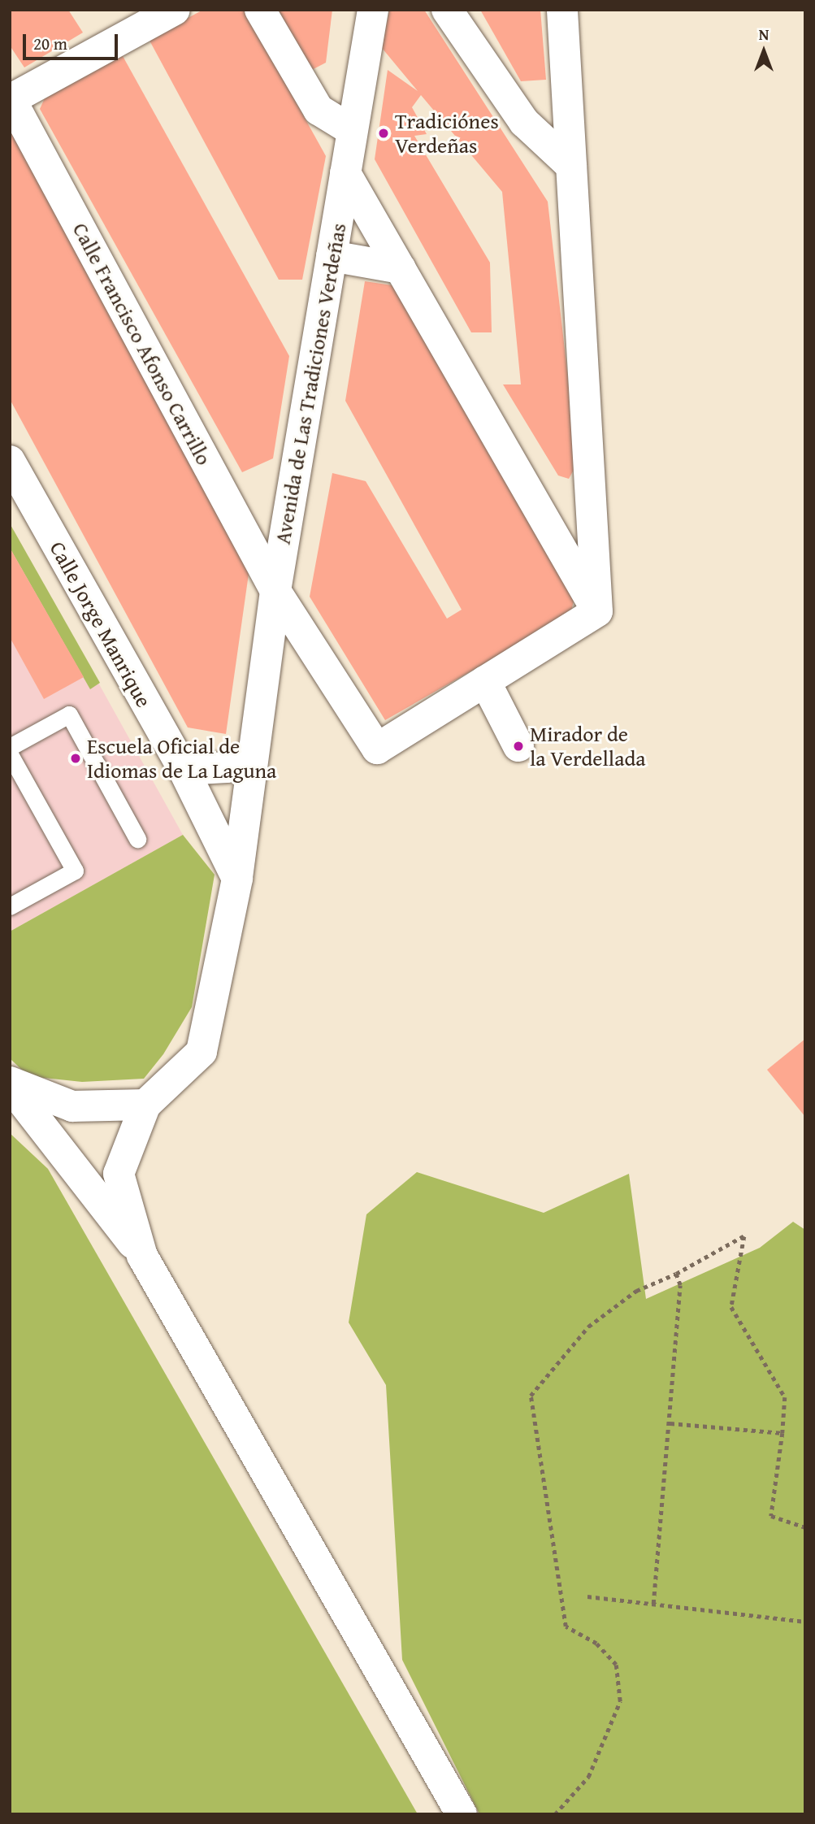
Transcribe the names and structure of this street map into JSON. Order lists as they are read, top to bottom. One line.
{"streets":{"street":["Calle Francisco Afonso Carrillo","Avenida de Las Tradiciones Verdeñas","Calle Jorge Manrique"]},"crossings":[["Calle Francisco Afonso Carrillo","Avenida de Las Tradiciones Verdeñas"],["Avenida de Las Tradiciones Verdeñas","Calle Jorge Manrique"]],"places":["Tradiciónes Verdeñas","Mirador de la Verdellada","Escuela Oficial de Idiomas de La Laguna"],"scale_bar":"20 m","north":"top"}
